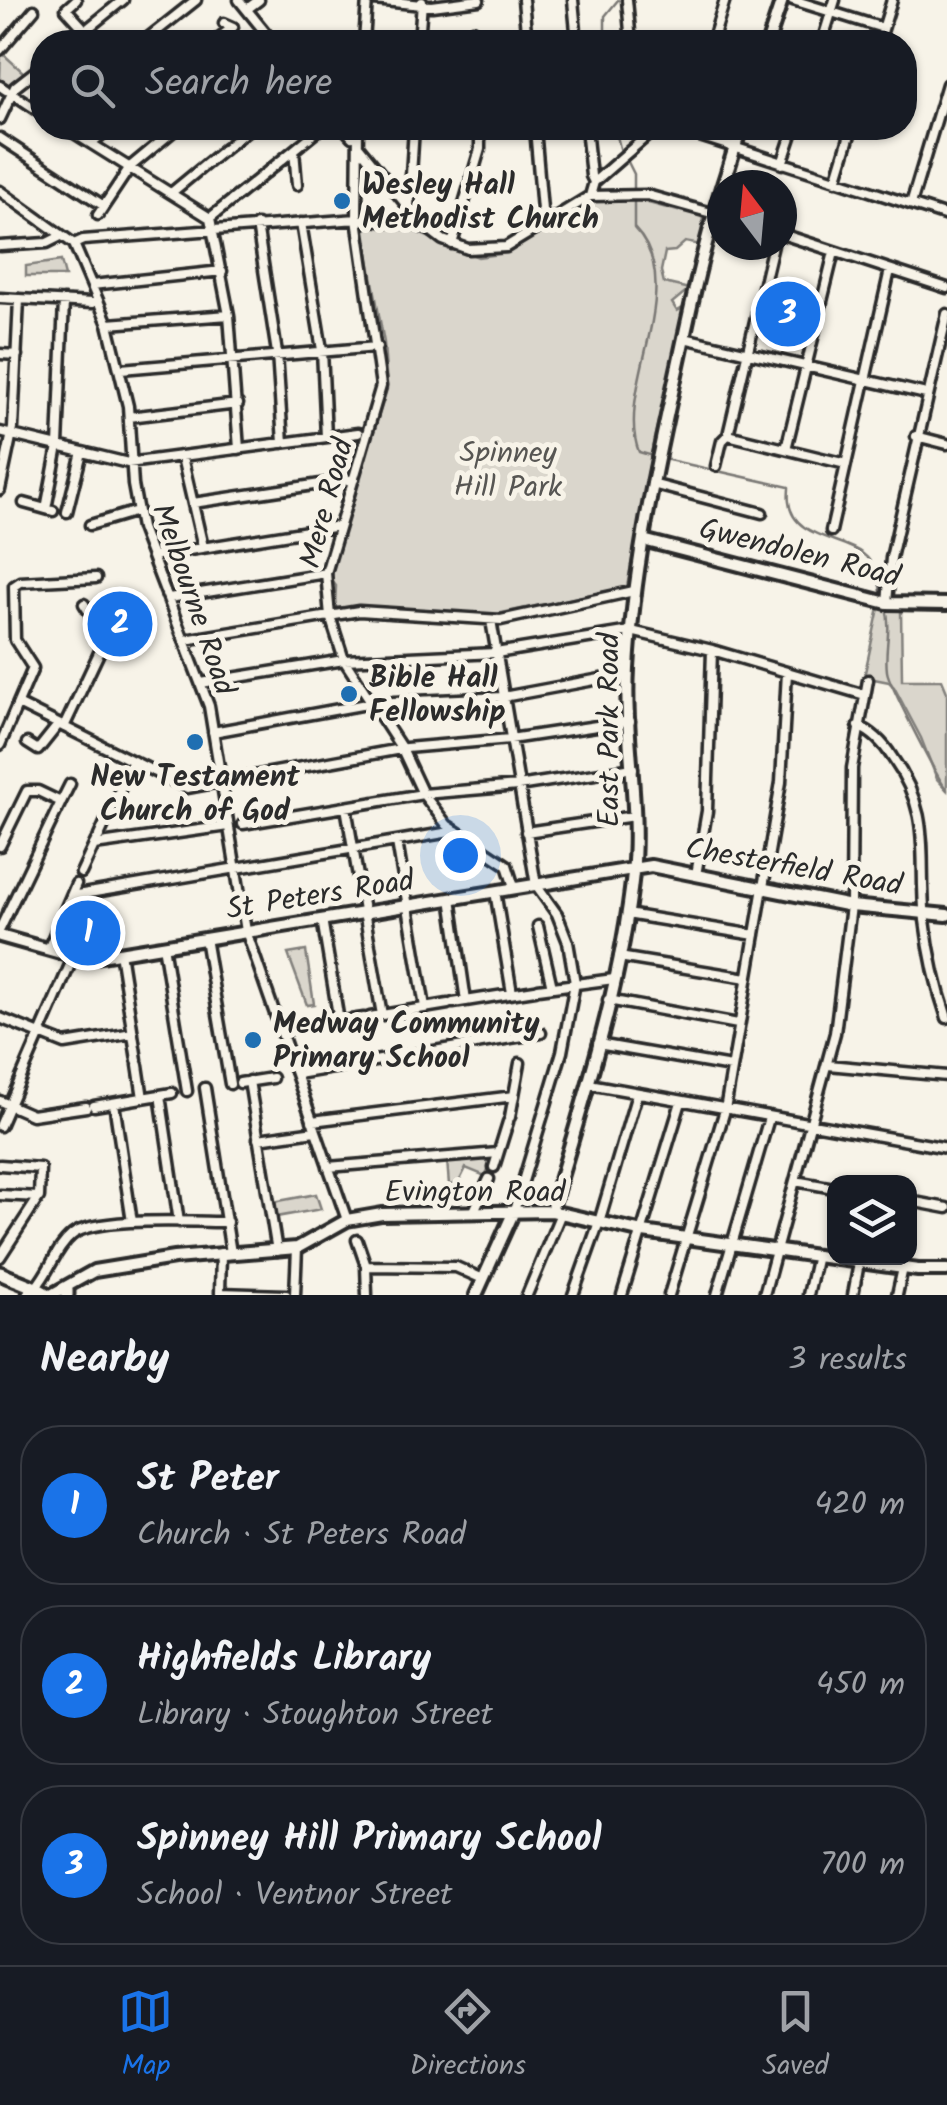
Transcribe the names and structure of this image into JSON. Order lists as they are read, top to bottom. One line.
{"streets":{"street":["Mere Road","Gwendolen Road","Melbourne Road","East Park Road","Chesterfield Road","St Peters Road","Evington Road"]},"crossings":[["Mere Road","St Peters Road"],["Gwendolen Road","East Park Road"],["Melbourne Road","St Peters Road"],["Melbourne Road","Evington Road"],["East Park Road","Chesterfield Road"],["East Park Road","St Peters Road"],["East Park Road","Evington Road"],["Chesterfield Road","St Peters Road"]],"parks":["Spinney Hill Park"],"places":["Wesley Hall Methodist Church","Bible Hall Fellowship","New Testament Church of God","Medway Community Primary School"],"north":"top","page":{"search":"Search here","pins":["3","2","1"],"heading":["Nearby","3 results"],"list":[{"mark":"1","name":"St Peter","note":"Church · St Peters Road","value":"420 m"},{"mark":"2","name":"Highfields Library","note":"Library · Stoughton Street","value":"450 m"},{"mark":"3","name":"Spinney Hill Primary School","note":"School · Ventnor Street","value":"700 m"}],"nav":["Map","Directions","Saved"]}}
